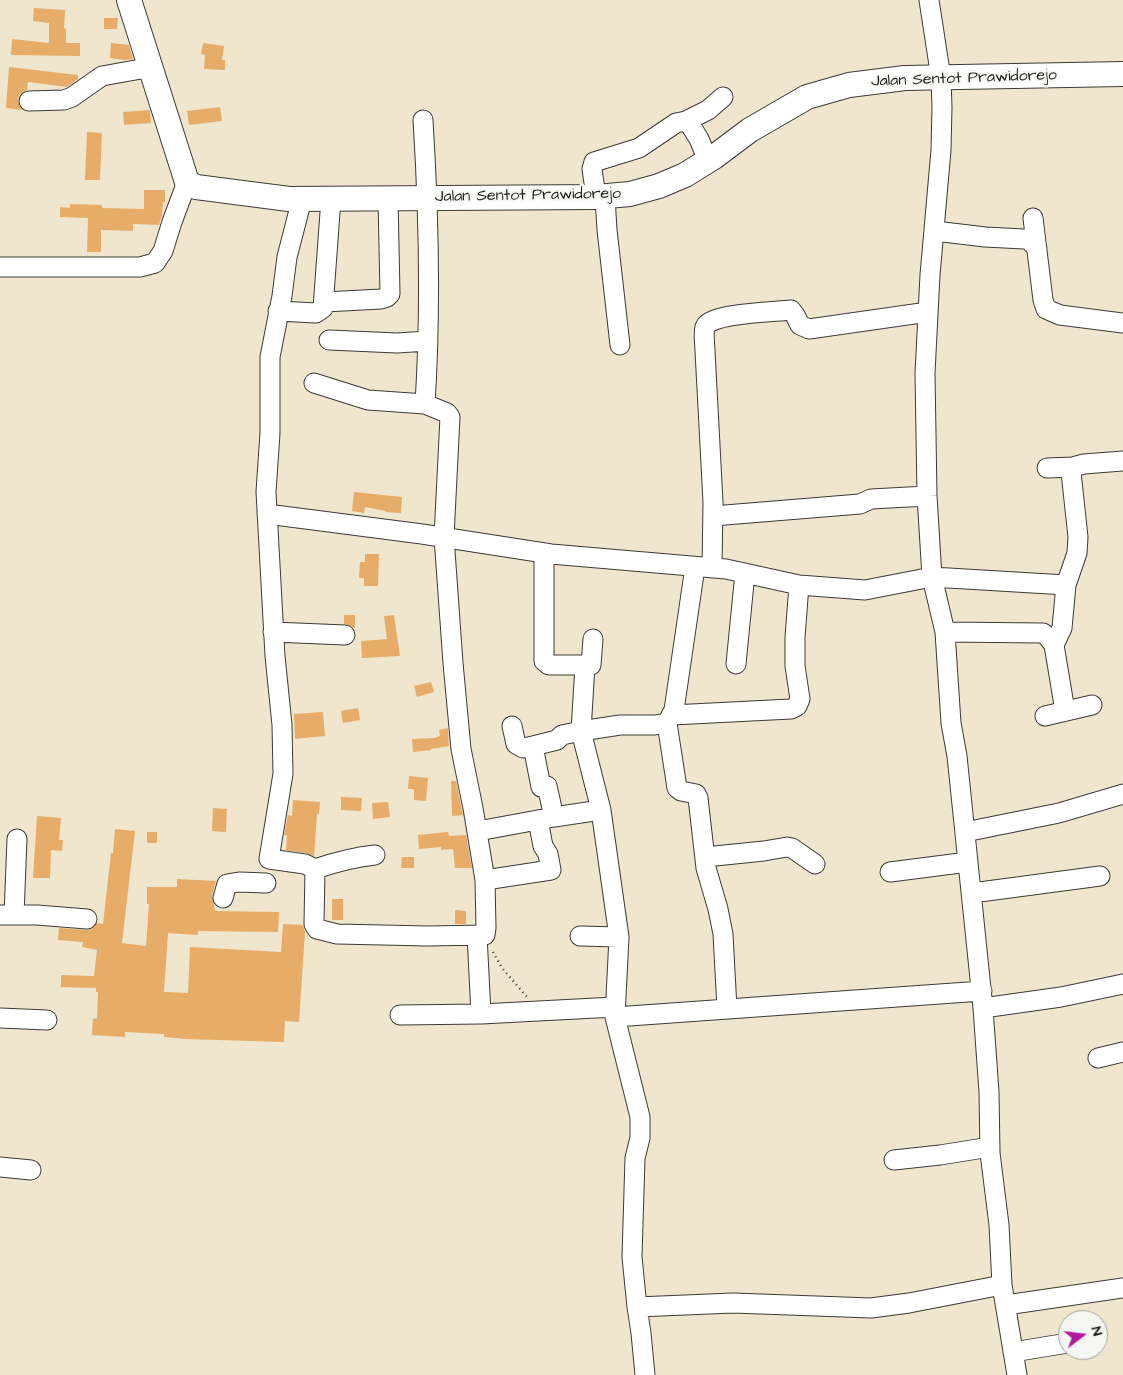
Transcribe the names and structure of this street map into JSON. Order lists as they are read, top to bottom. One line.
{"streets":{"main road":["Jalan Sentot Prawidorejo"]},"north":"right"}
